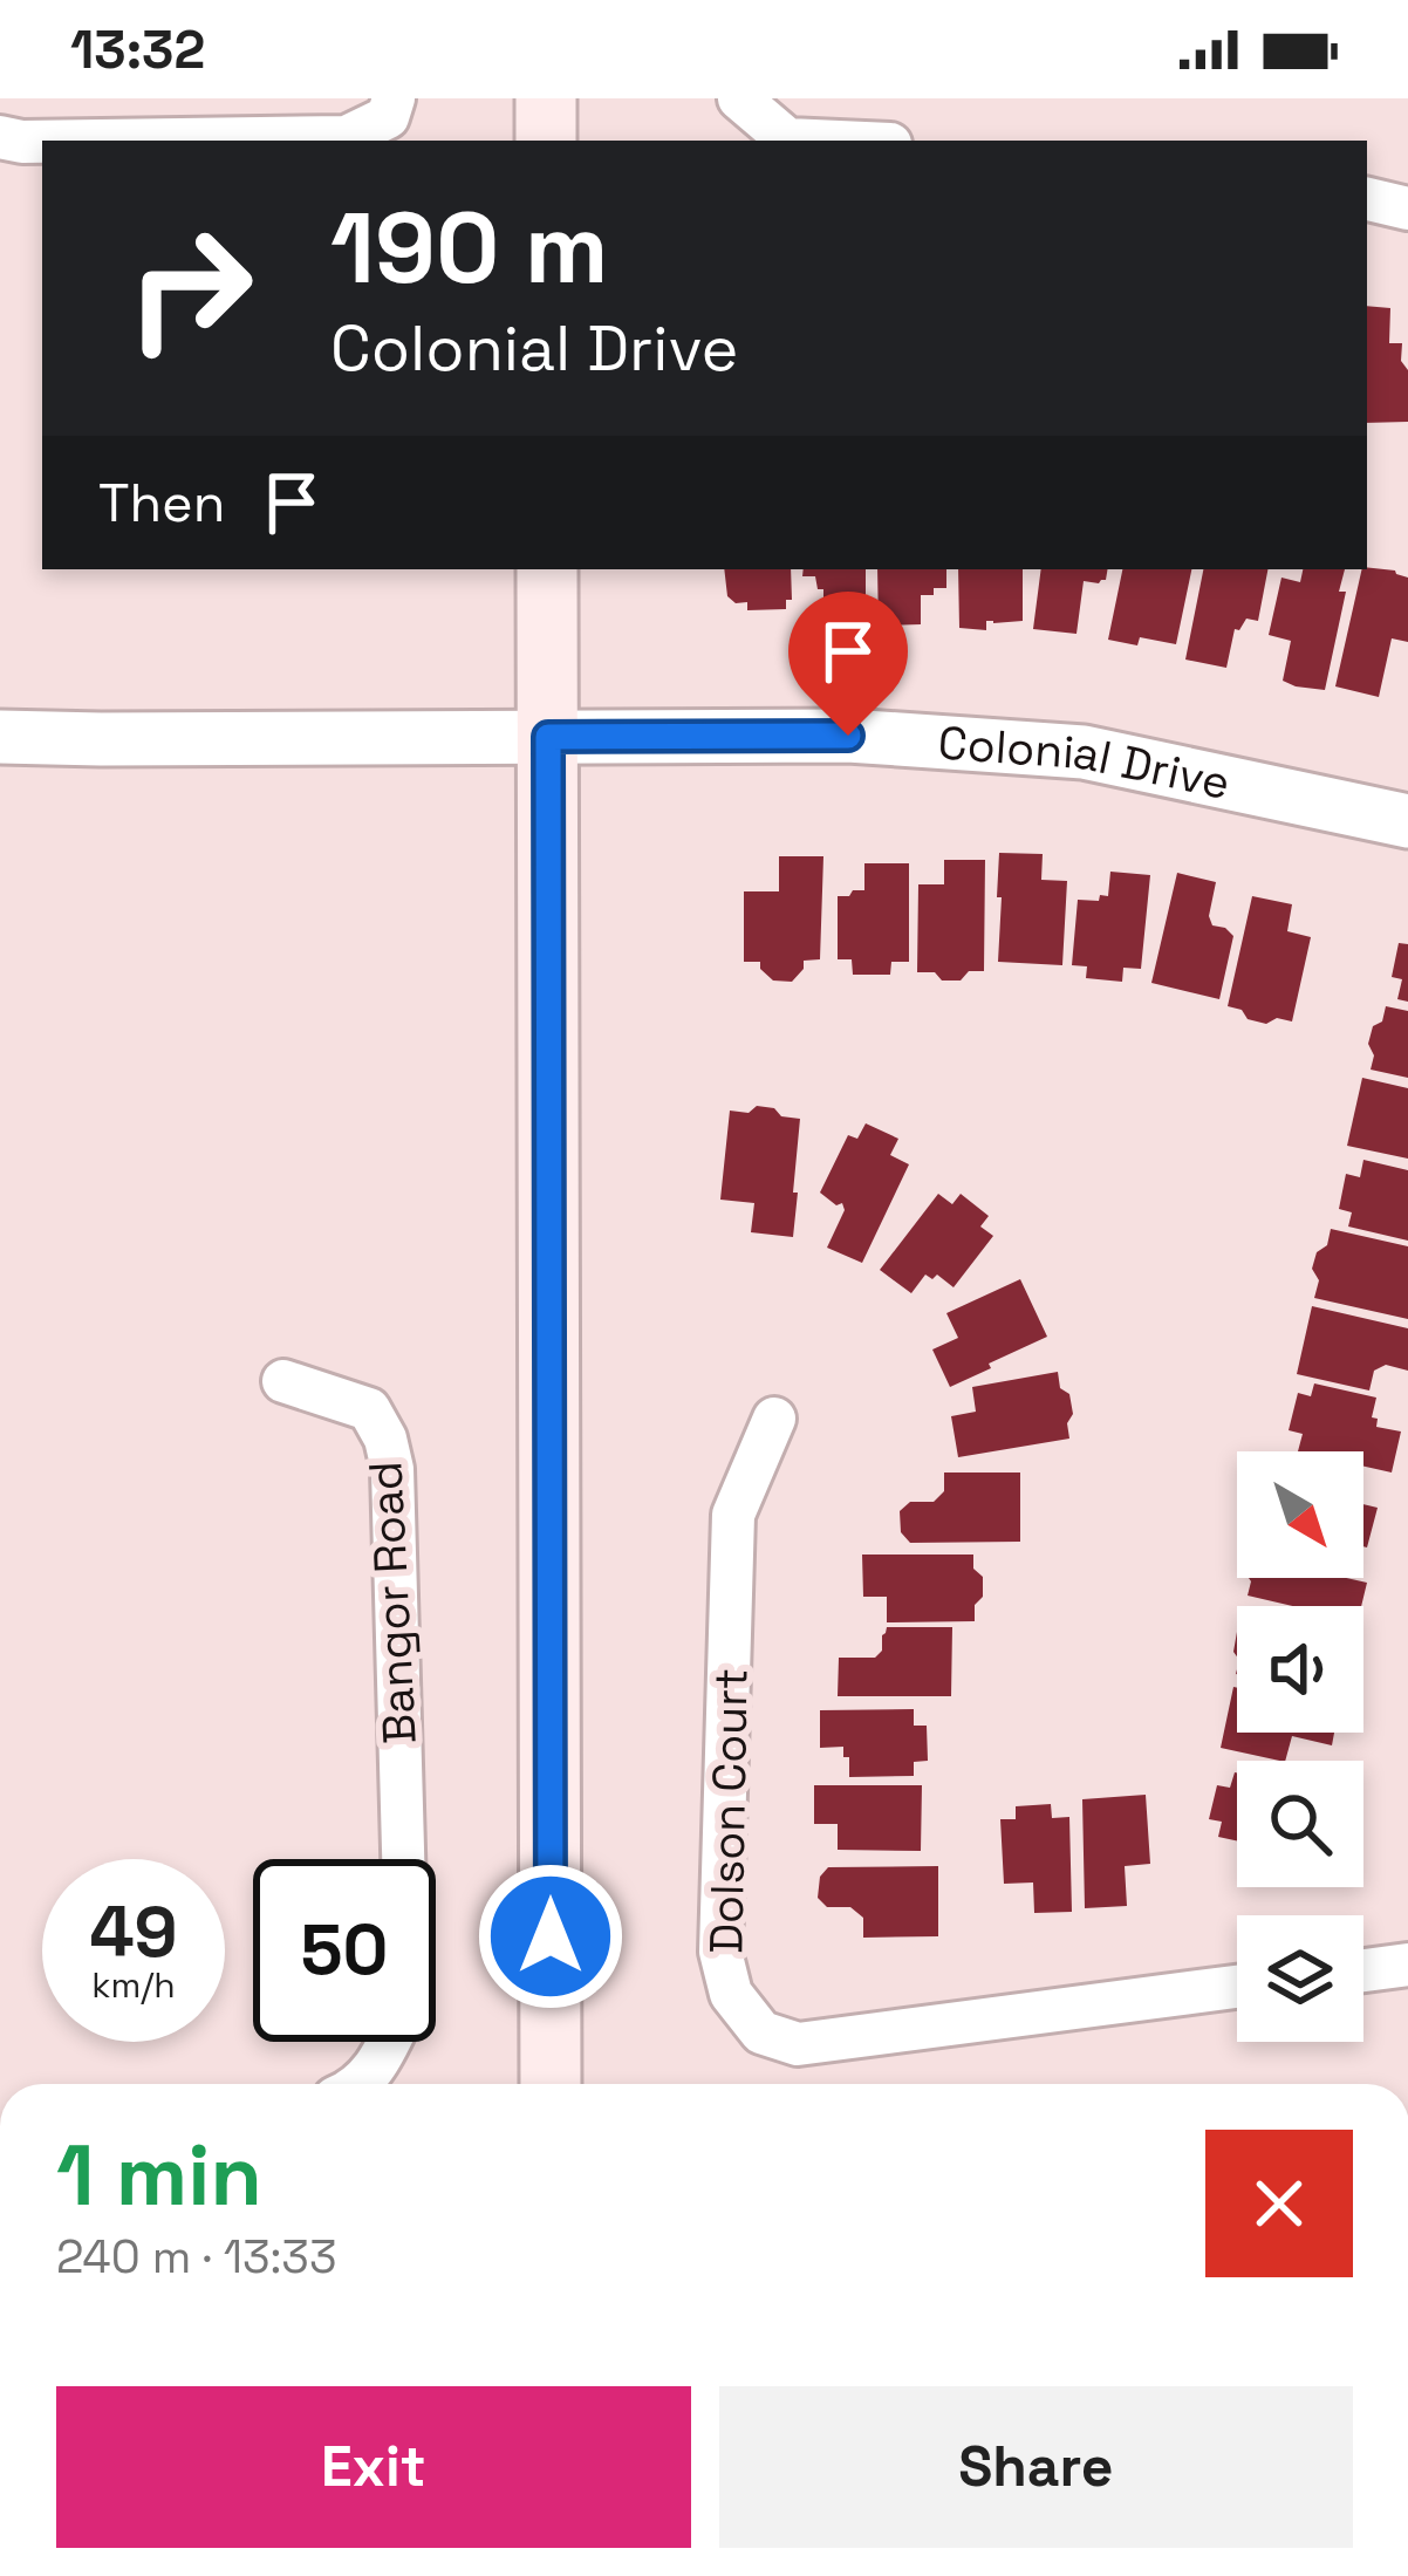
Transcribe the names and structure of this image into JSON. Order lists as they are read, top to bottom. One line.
{"streets":{"street":["Colonial Drive","Bangor Road","Dolson Court"]},"north":"bottom right","page":{"status":"13:32","turn":["190 m","Colonial Drive"],"then":"Then","speed":"49 km/h","limit":"50","heading":["1 min","240 m · 13:33"],"buttons":["Exit","Share"]}}
